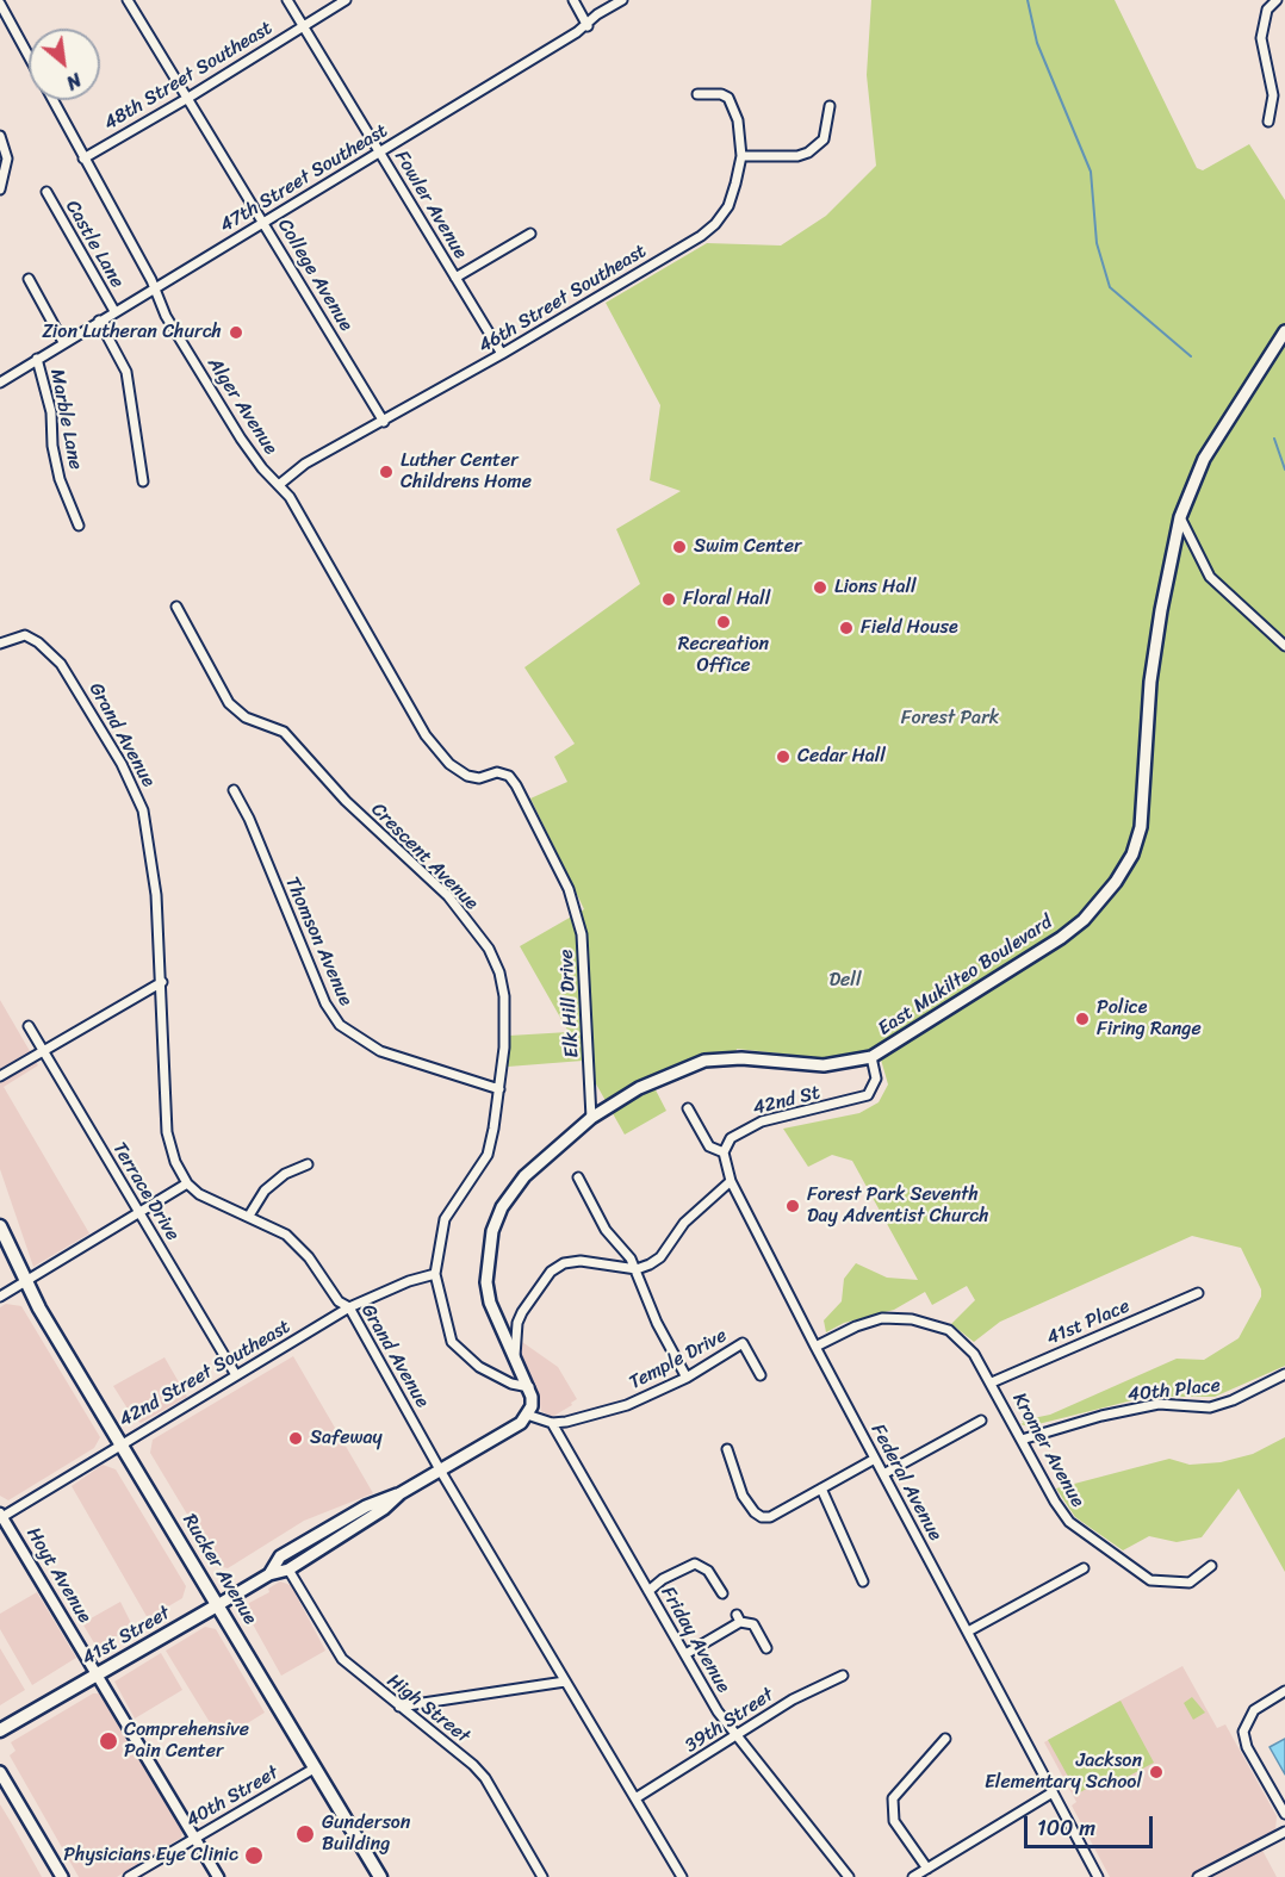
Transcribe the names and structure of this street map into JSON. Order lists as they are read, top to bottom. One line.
{"streets":{"main road":["East Mukilteo Boulevard","Rucker Avenue","41st Street"],"street":["48th Street Southeast","47th Street Southeast","Fowler Avenue","Castle Lane","College Avenue","46th Street Southeast","Alger Avenue","Marble Lane","Grand Avenue","Crescent Avenue","Thomson Avenue","Elk Hill Drive","42nd St","Terrace Drive","41st Place","Temple Drive","42nd Street Southeast","40th Place","Kromer Avenue","Federal Avenue","Hoyt Avenue","Friday Avenue","High Street","39th Street","40th Street"]},"crossings":[["48th Street Southeast","Fowler Avenue"],["48th Street Southeast","College Avenue"],["48th Street Southeast","Alger Avenue"],["47th Street Southeast","Fowler Avenue"],["47th Street Southeast","Castle Lane"],["47th Street Southeast","College Avenue"],["47th Street Southeast","Alger Avenue"],["47th Street Southeast","Marble Lane"],["Fowler Avenue","46th Street Southeast"],["College Avenue","46th Street Southeast"],["46th Street Southeast","Alger Avenue"],["Alger Avenue","Elk Hill Drive"],["Grand Avenue","42nd Street Southeast"],["Grand Avenue","41st Street"],["Grand Avenue","39th Street"],["Crescent Avenue","Thomson Avenue"],["Crescent Avenue","East Mukilteo Boulevard"],["Crescent Avenue","42nd Street Southeast"],["East Mukilteo Boulevard","Elk Hill Drive"],["East Mukilteo Boulevard","42nd St"],["42nd St","Federal Avenue"],["Terrace Drive","42nd Street Southeast"],["41st Place","Kromer Avenue"],["Temple Drive","Friday Avenue"],["42nd Street Southeast","Rucker Avenue"],["42nd Street Southeast","Hoyt Avenue"],["40th Place","Kromer Avenue"],["Kromer Avenue","Federal Avenue"],["Rucker Avenue","41st Street"],["Rucker Avenue","40th Street"],["Hoyt Avenue","41st Street"],["Hoyt Avenue","40th Street"],["41st Street","High Street"],["Friday Avenue","39th Street"]],"parks":["Forest Park","Dell"],"places":["Zion Lutheran Church","Luther Center Childrens Home","Swim Center","Lions Hall","Floral Hall","Recreation Office","Field House","Cedar Hall","Police Firing Range","Forest Park Seventh Day Adventist Church","Safeway","Comprehensive Pain Center","Jackson Elementary School","Gunderson Building","Physicians Eye Clinic"],"scale_bar":"100 m","north":"bottom right"}
